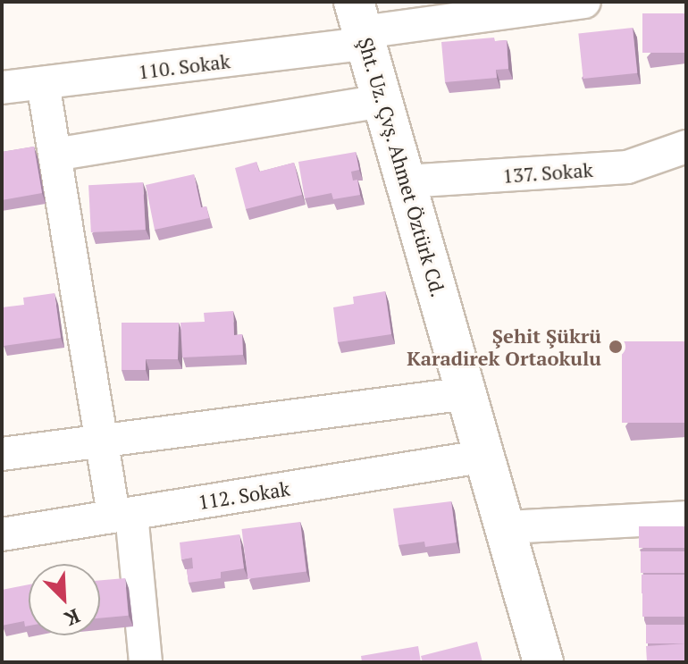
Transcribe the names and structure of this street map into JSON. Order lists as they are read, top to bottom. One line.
{"streets":{"street":["110. Sokak","Şht. Uz. Çvş. Ahmet Öztürk Cd.","137. Sokak","112. Sokak"]},"crossings":[["110. Sokak","Şht. Uz. Çvş. Ahmet Öztürk Cd."],["Şht. Uz. Çvş. Ahmet Öztürk Cd.","137. Sokak"],["Şht. Uz. Çvş. Ahmet Öztürk Cd.","112. Sokak"]],"places":["Şehit Şükrü Karadirek Ortaokulu"],"north":"bottom right"}
